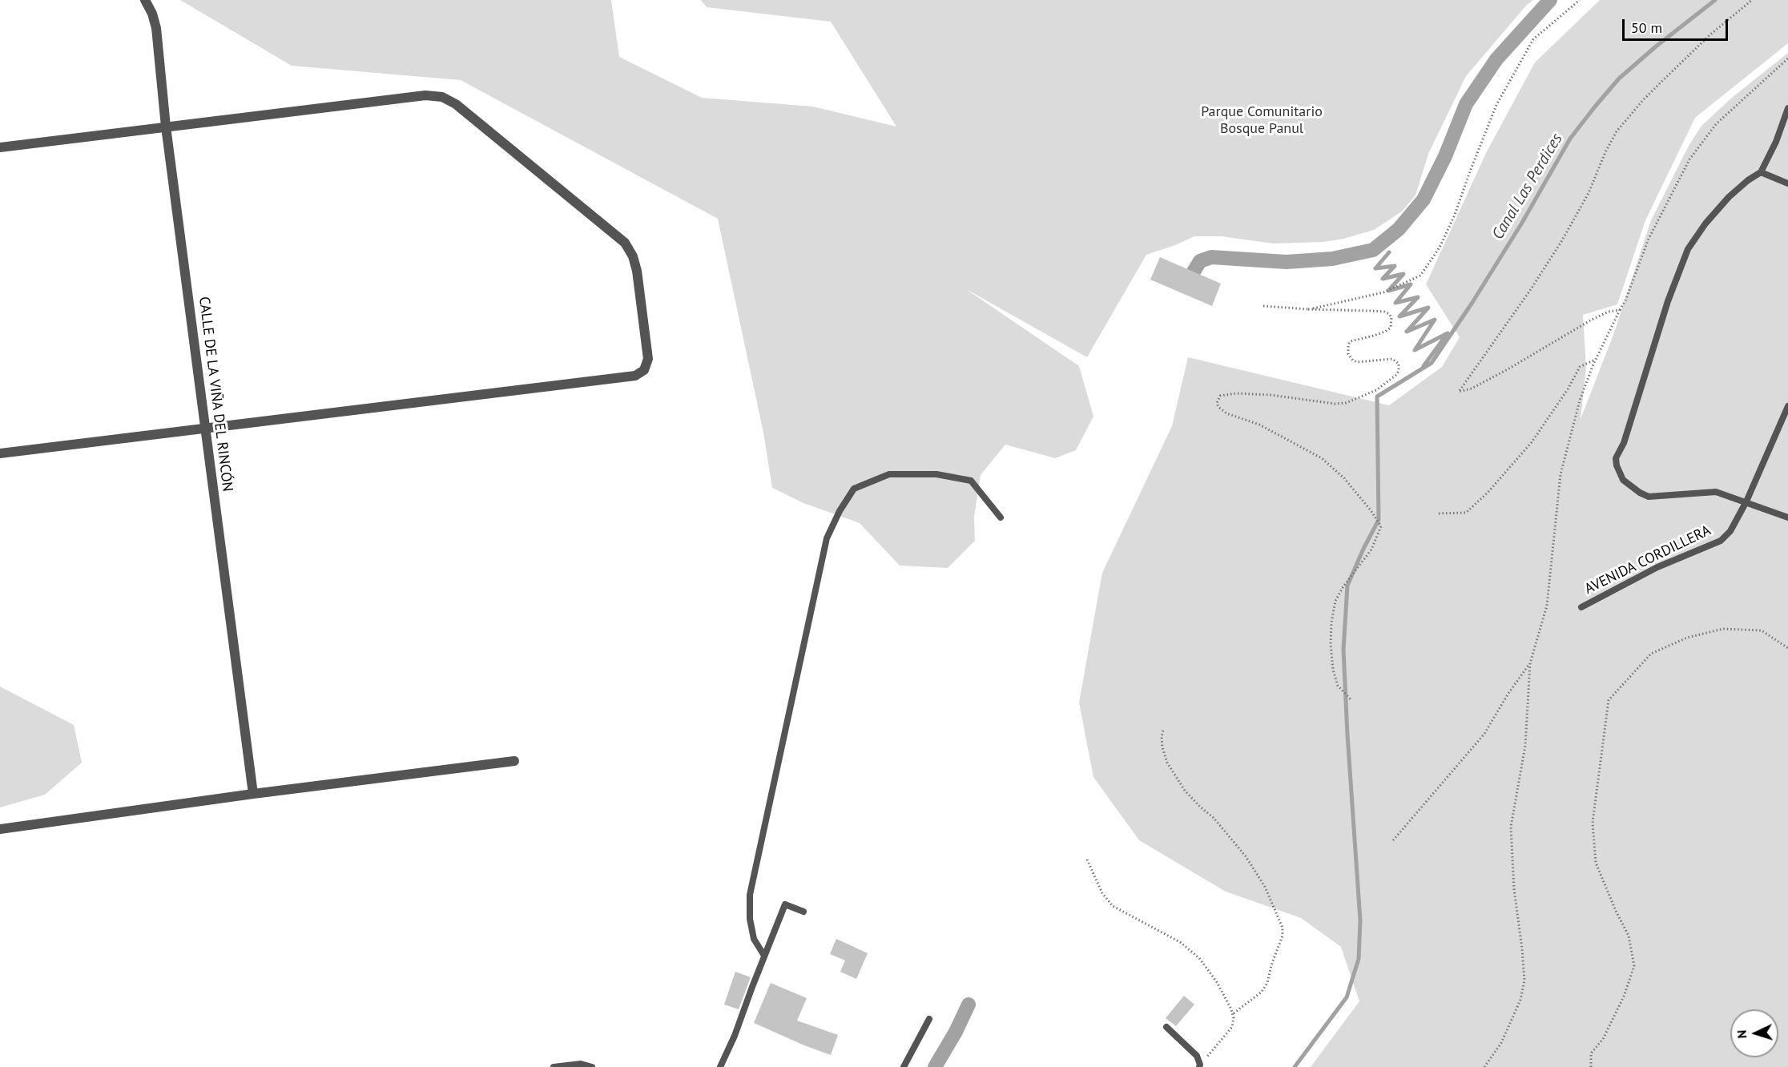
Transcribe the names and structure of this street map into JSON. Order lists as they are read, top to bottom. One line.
{"streets":{"street":["CALLE DE LA VIÑA DEL RINCÓN"],"lane":["AVENIDA CORDILLERA"]},"water":["Canal Las Perdices"],"parks":["Parque Comunitario Bosque Panul"],"scale_bar":"50 m","north":"left"}
